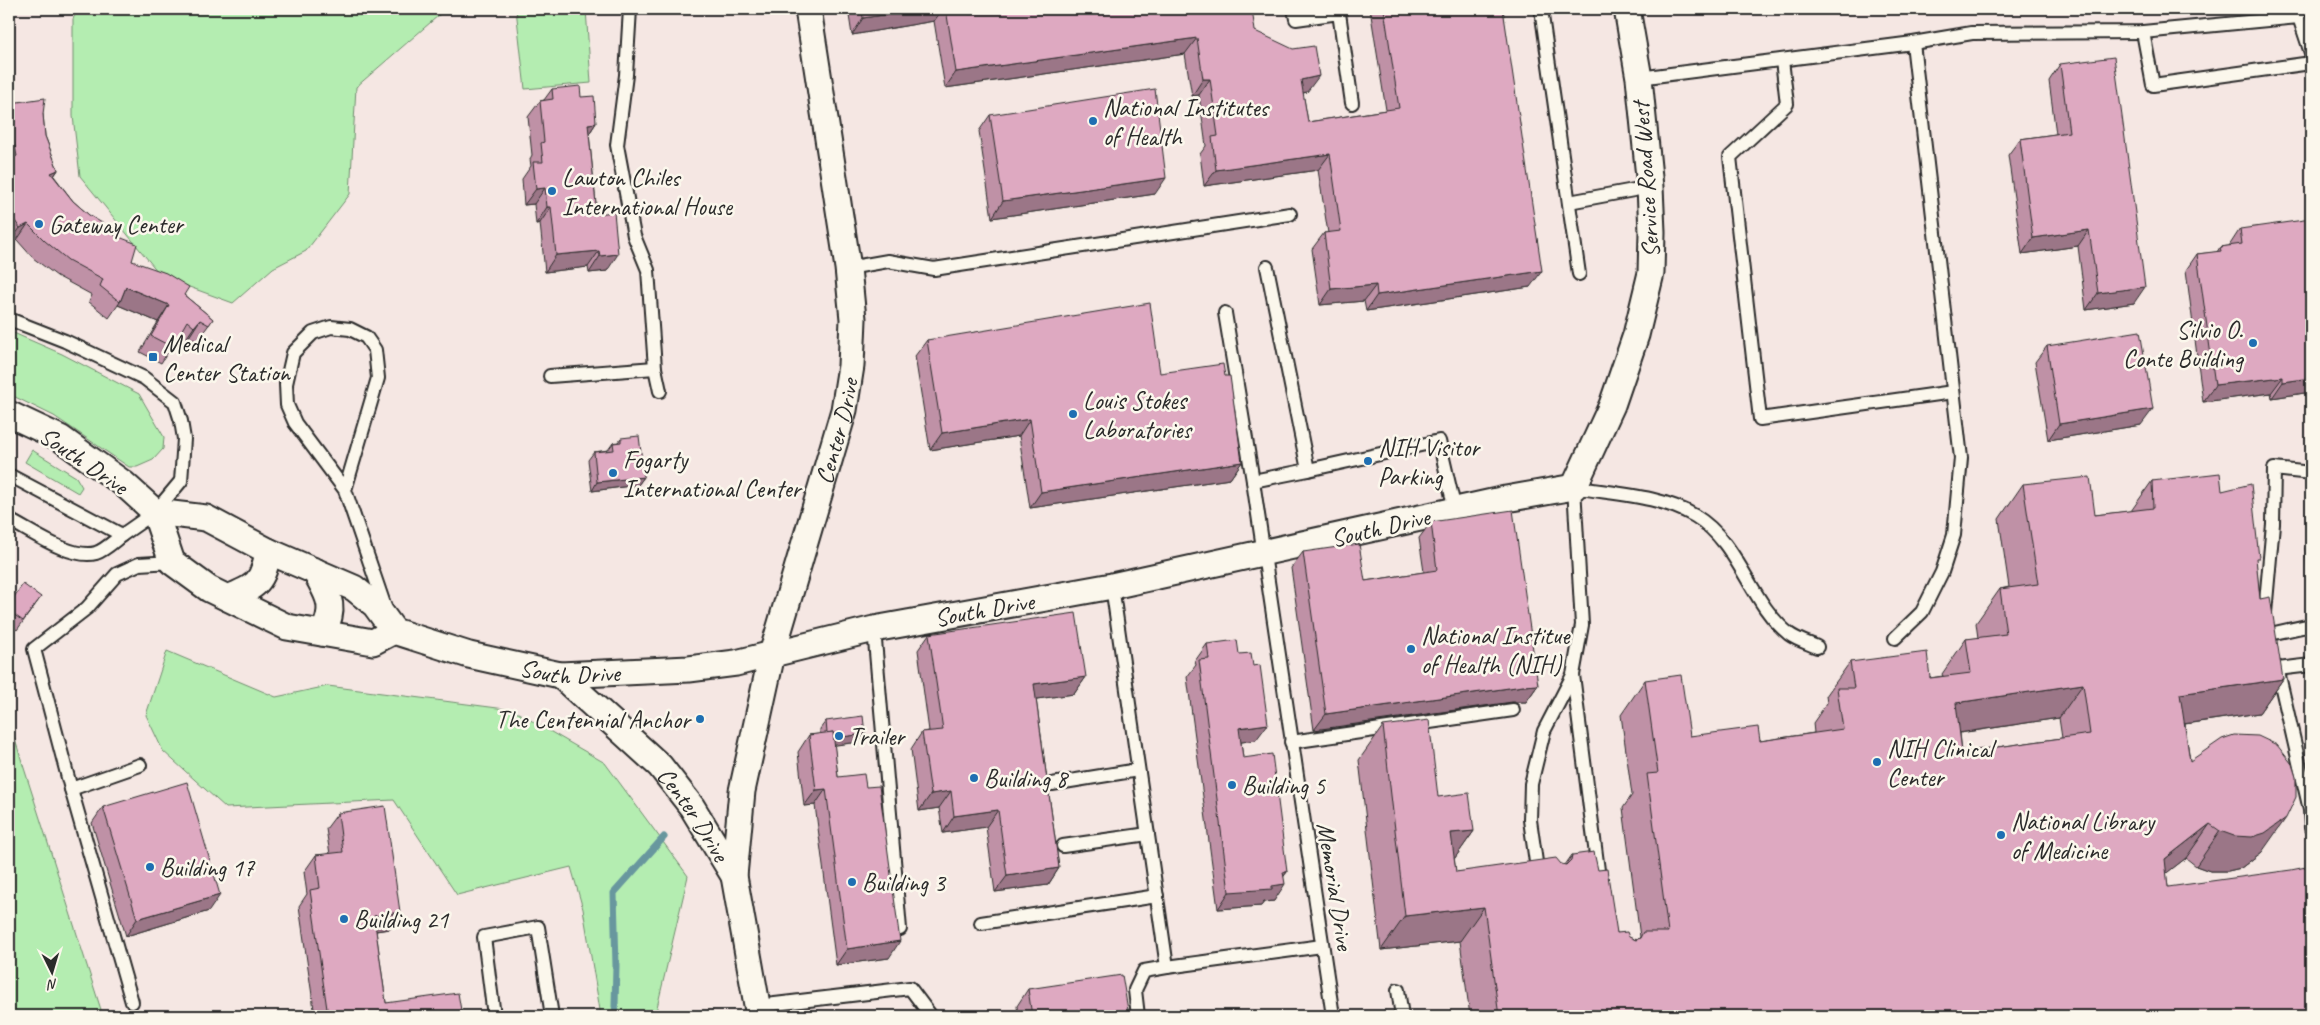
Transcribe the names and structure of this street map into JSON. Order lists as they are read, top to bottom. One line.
{"streets":{"street":["Service Road West","Center Drive","South Drive"],"lane":["Memorial Drive"]},"crossings":[["Service Road West","South Drive"],["Center Drive","South Drive"],["South Drive","Memorial Drive"]],"places":{"other":["National Institutes of Health","Lawton Chiles International House","Gateway Center","Silvio O. Conte Building","Louis Stokes Laboratories","NIH Visitor Parking","Fogarty International Center","National Institue of Health (NIH)","The Centennial Anchor","Trailer","NIH Clinical Center","Building 8","Building 5","National Library of Medicine","Building 17","Building 3","Building 21"],"transit":["Medical Center Station"]},"north":"bottom"}
